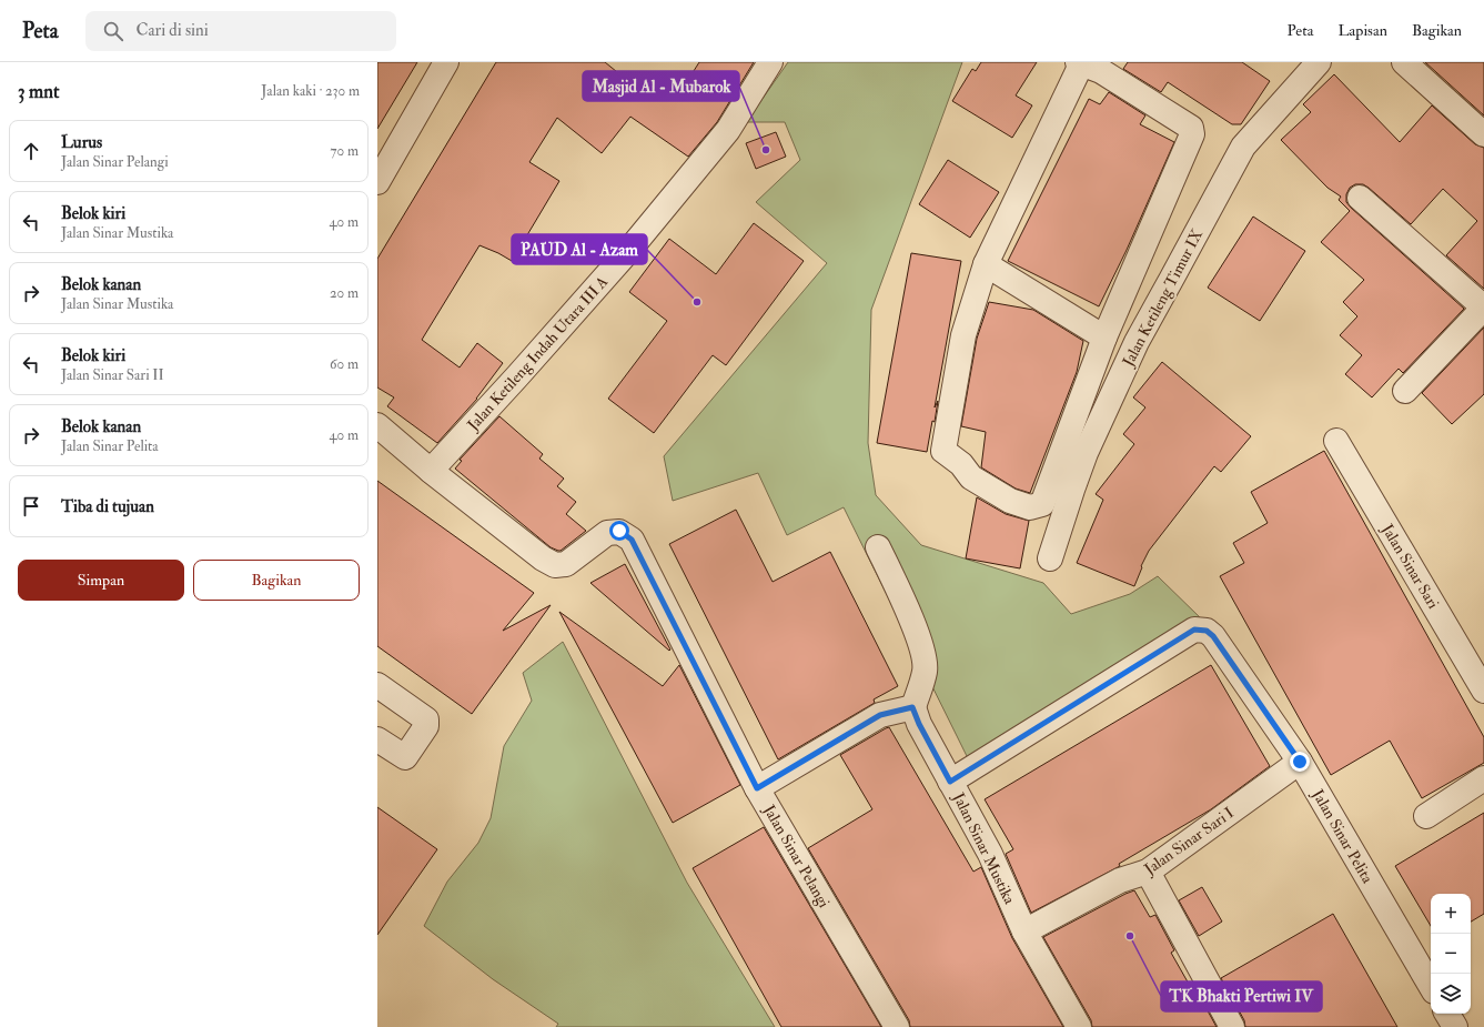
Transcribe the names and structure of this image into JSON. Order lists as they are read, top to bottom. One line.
{"streets":{"street":["Jalan Ketileng Timur IX","Jalan Ketileng Indah Utara III A","Jalan Sinar Sari","Jalan Sinar Pelita","Jalan Sinar Sari I","Jalan Sinar Mustika","Jalan Sinar Pelangi"]},"crossings":[["Jalan Ketileng Indah Utara III A","Jalan Sinar Pelangi"],["Jalan Sinar Pelita","Jalan Sinar Sari I"],["Jalan Sinar Pelita","Jalan Sinar Mustika"],["Jalan Sinar Sari I","Jalan Sinar Mustika"]],"places":["Masjid Al - Mubarok","PAUD Al - Azam","TK Bhakti Pertiwi IV"],"page":{"header":"Peta","search":"Cari di sini","nav":["Peta","Lapisan","Bagikan"],"heading":["3 mnt","Jalan kaki · 230 m"],"list":[["Lurus","Jalan Sinar Pelangi","70 m"],["Belok kiri","Jalan Sinar Mustika","40 m"],["Belok kanan","Jalan Sinar Mustika","20 m"],["Belok kiri","Jalan Sinar Sari II","60 m"],["Belok kanan","Jalan Sinar Pelita","40 m"],"Tiba di tujuan"],"buttons":["Simpan","Bagikan"],"map_buttons":["+","−"]}}
